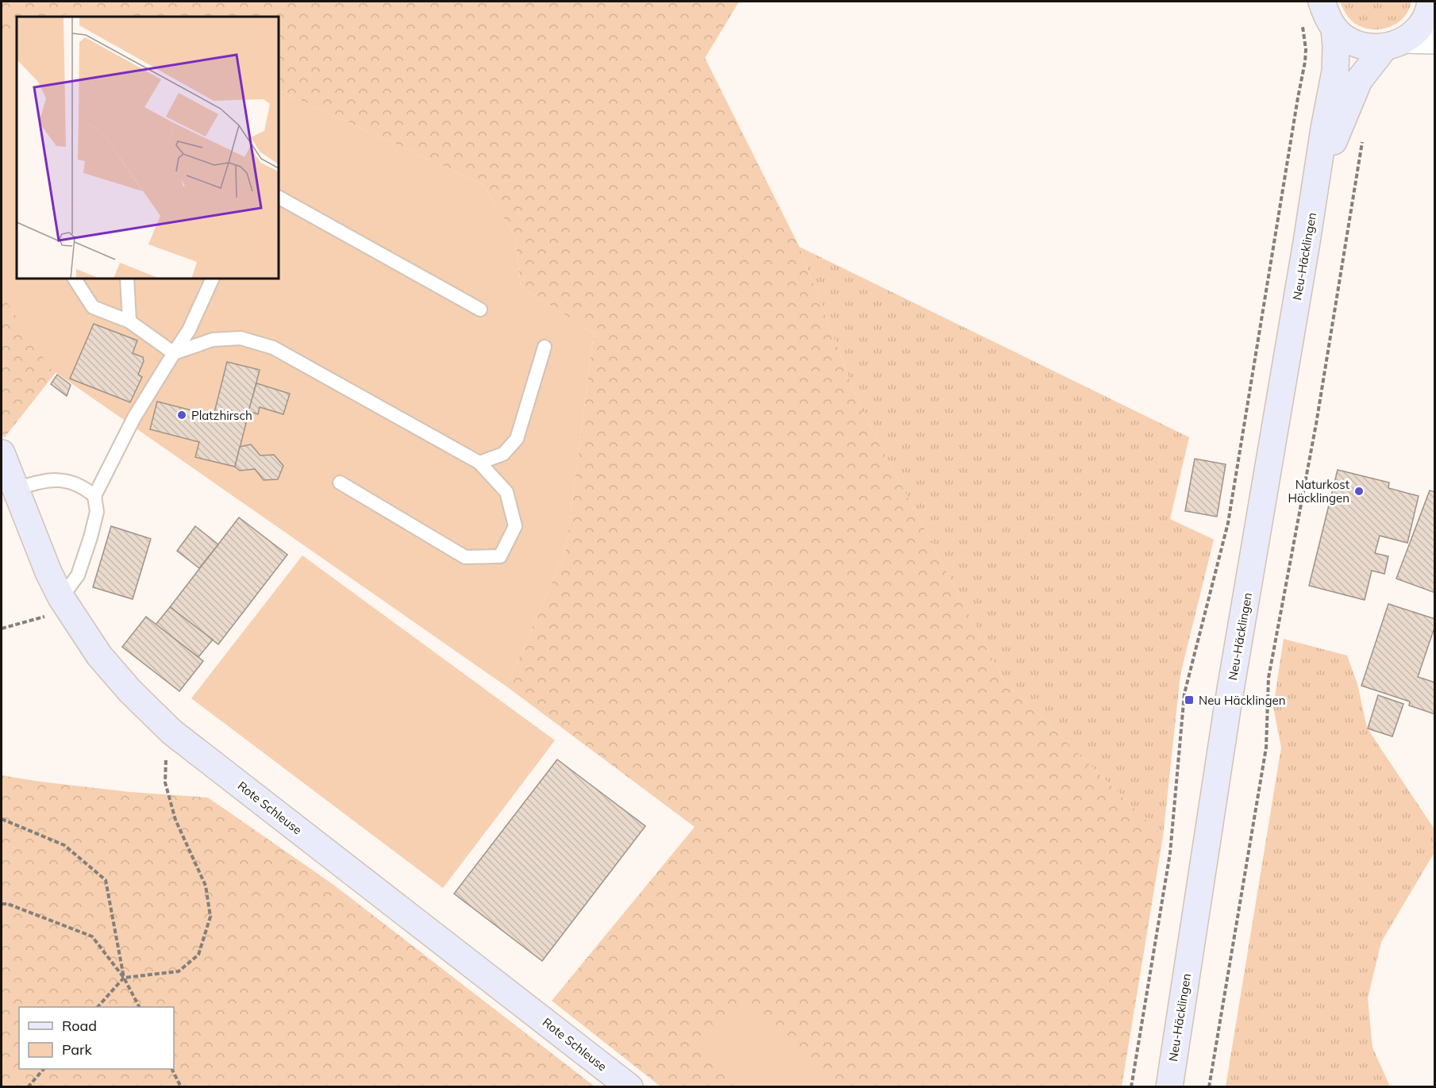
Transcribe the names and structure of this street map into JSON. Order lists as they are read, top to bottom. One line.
{"streets":{"main road":["Neu-Häcklingen","Rote Schleuse"]},"places":{"other":["Platzhirsch","Naturkost Häcklingen"],"transit":["Neu Häcklingen"]},"legend":["Road","Park"]}
